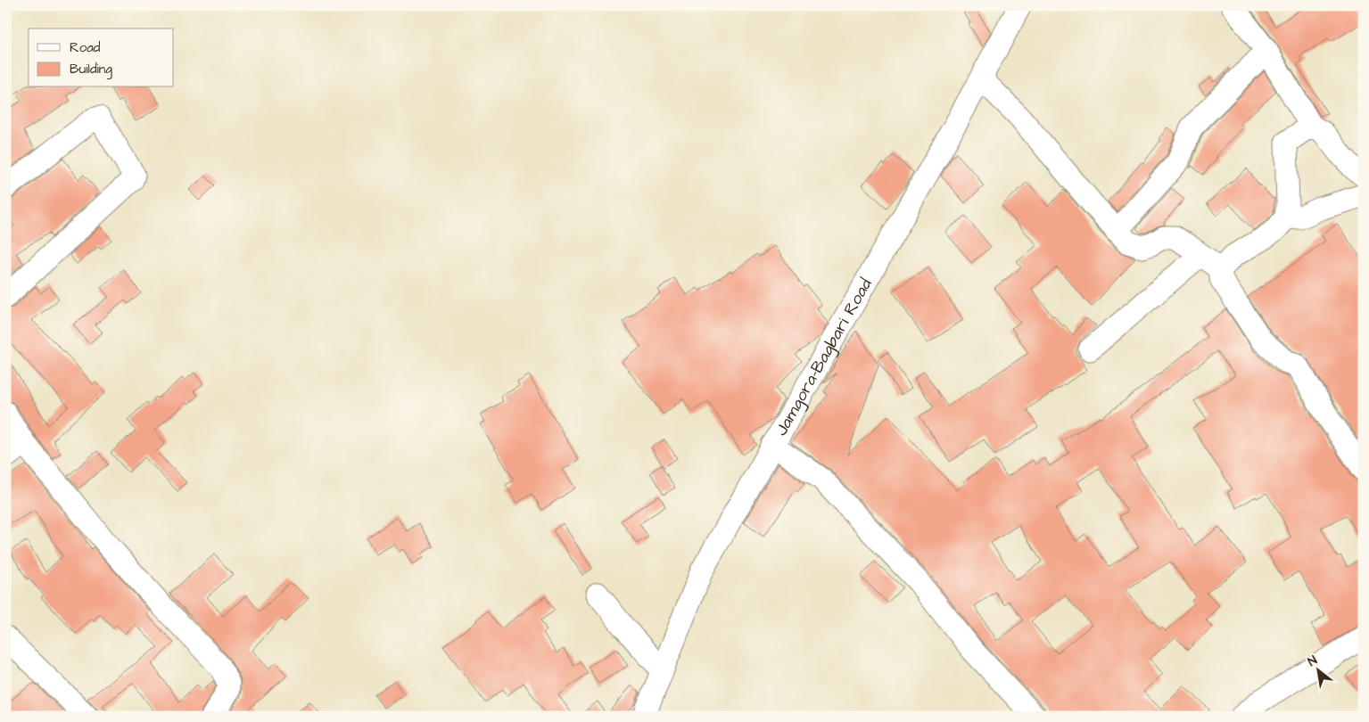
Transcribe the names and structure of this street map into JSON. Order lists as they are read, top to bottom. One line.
{"streets":{"street":["Jamgora-Bagbari Road"]},"legend":["Road","Building"],"north":"top left"}
